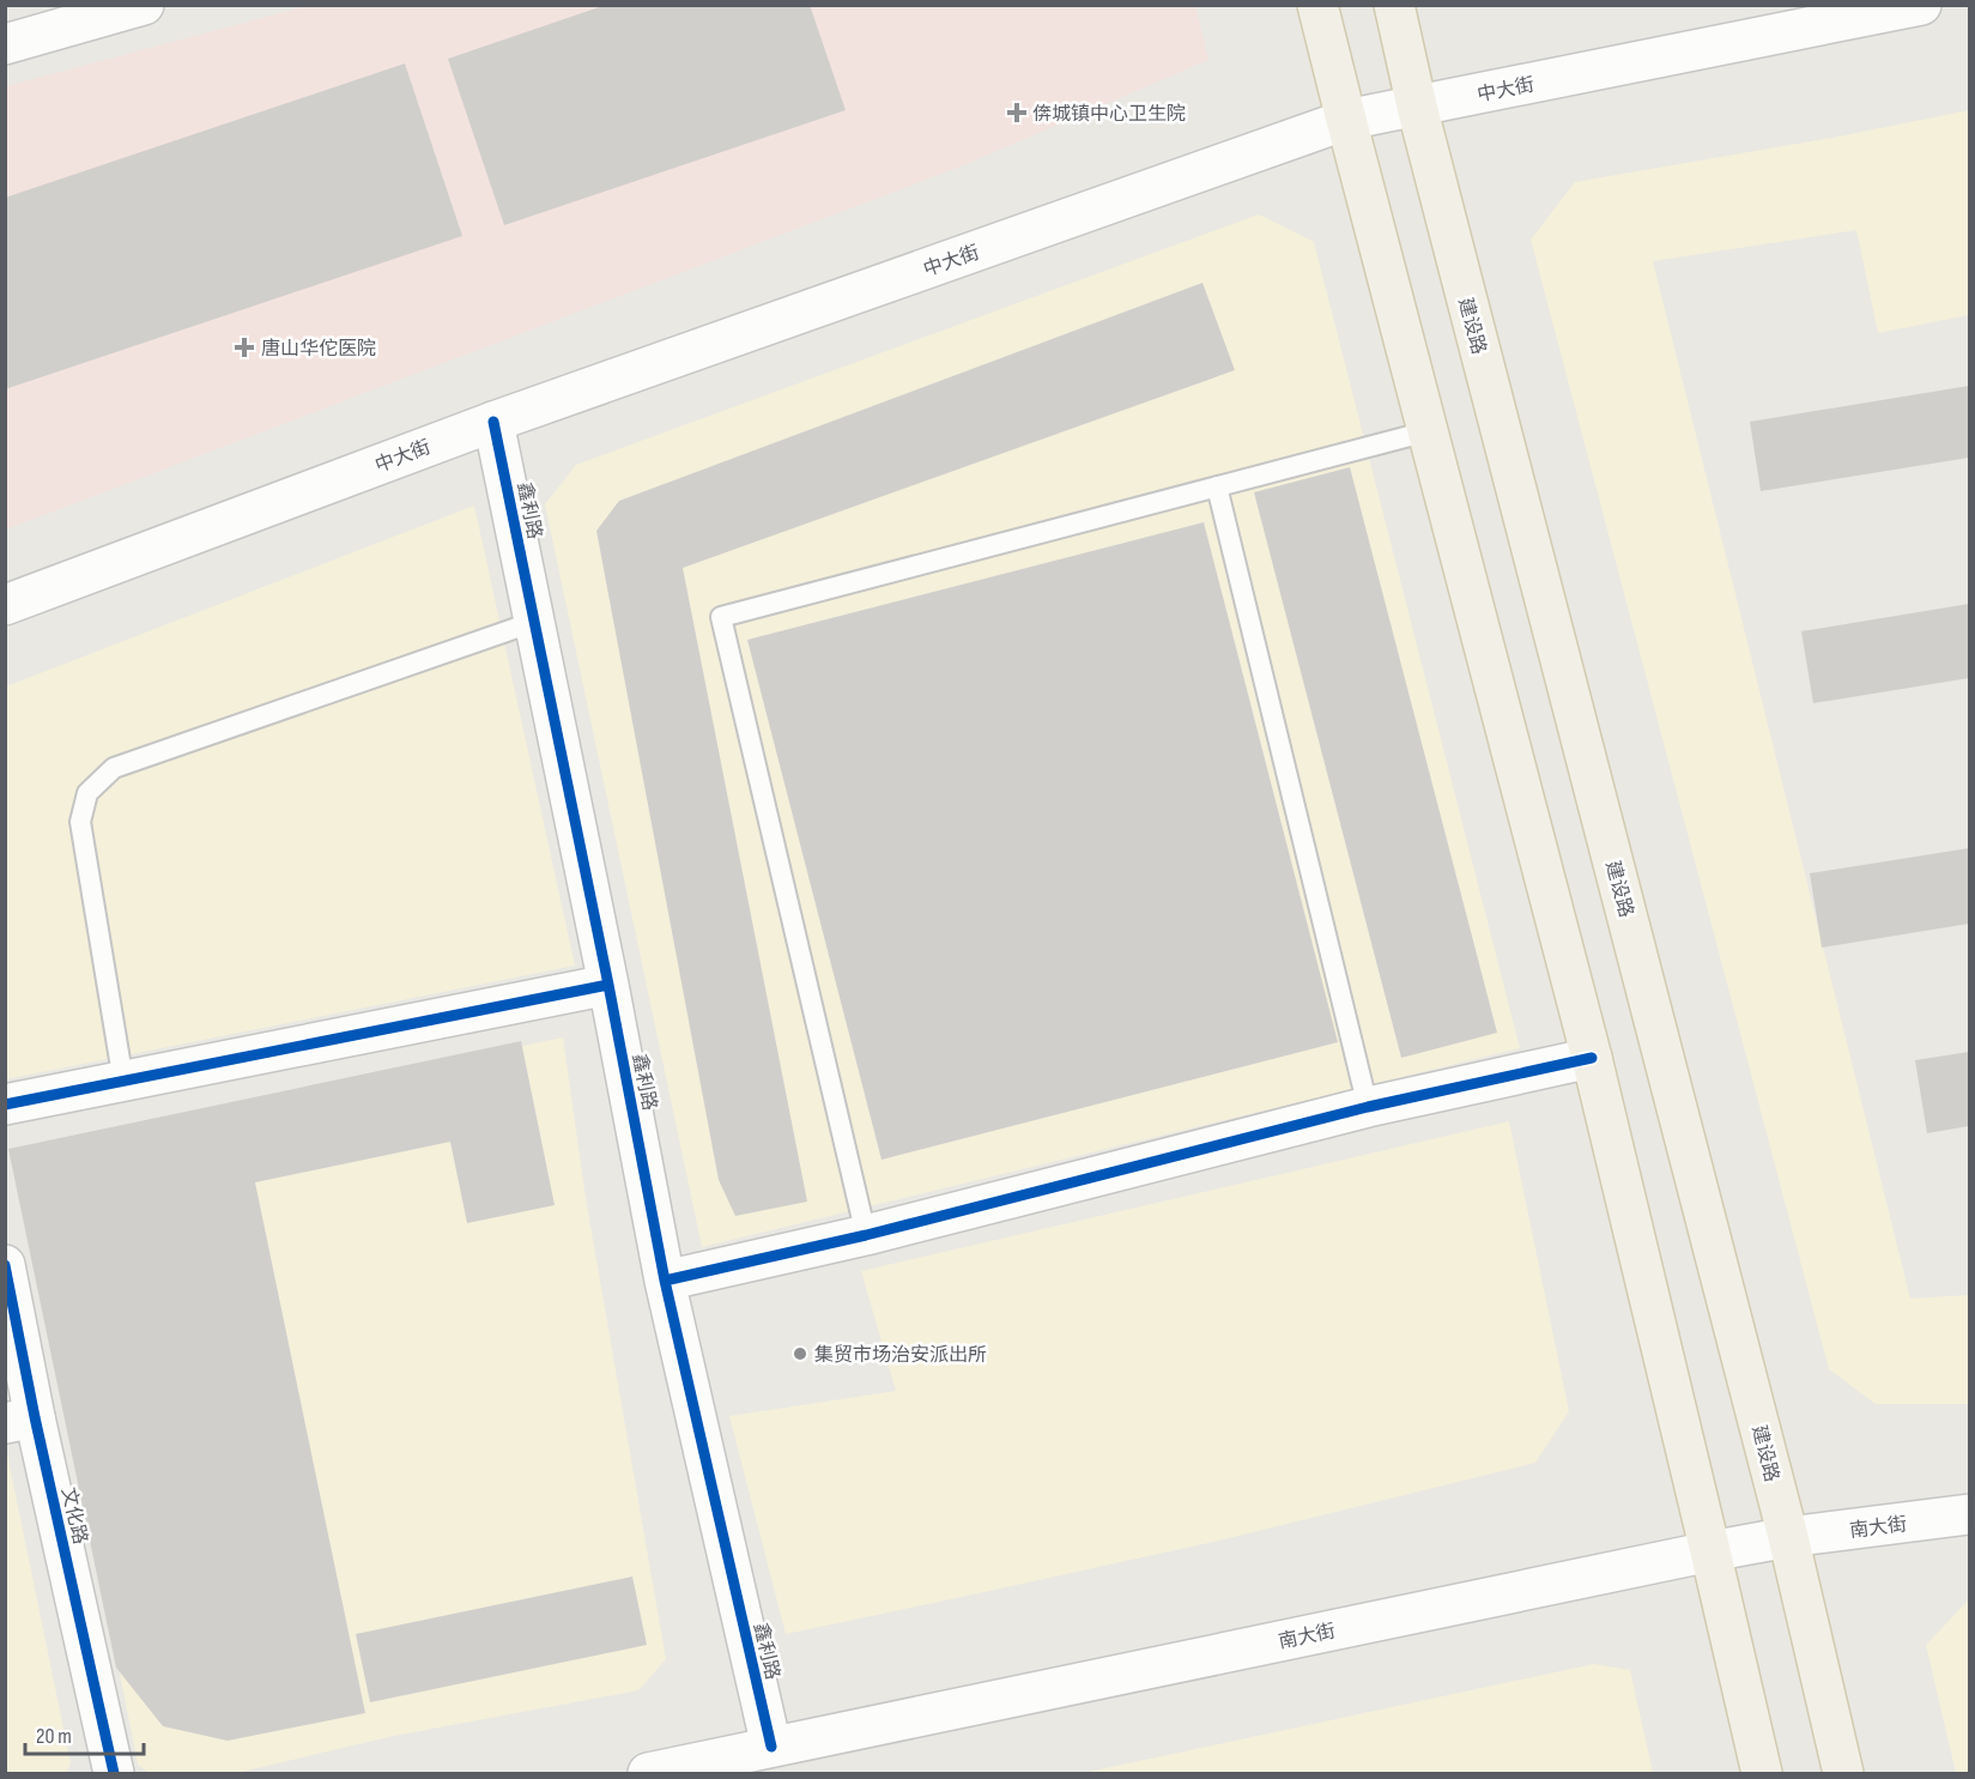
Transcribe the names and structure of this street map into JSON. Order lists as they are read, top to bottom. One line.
{"streets":{"main road":["建设路"],"street":["中大街","鑫利路","文化路","南大街"]},"crossings":[["中大街","建设路"],["中大街","鑫利路"],["建设路","南大街"],["鑫利路","南大街"]],"places":{"health":["倴城镇中心卫生院","唐山华佗医院"],"other":["集贸市场治安派出所"]},"scale_bar":"20 m"}
